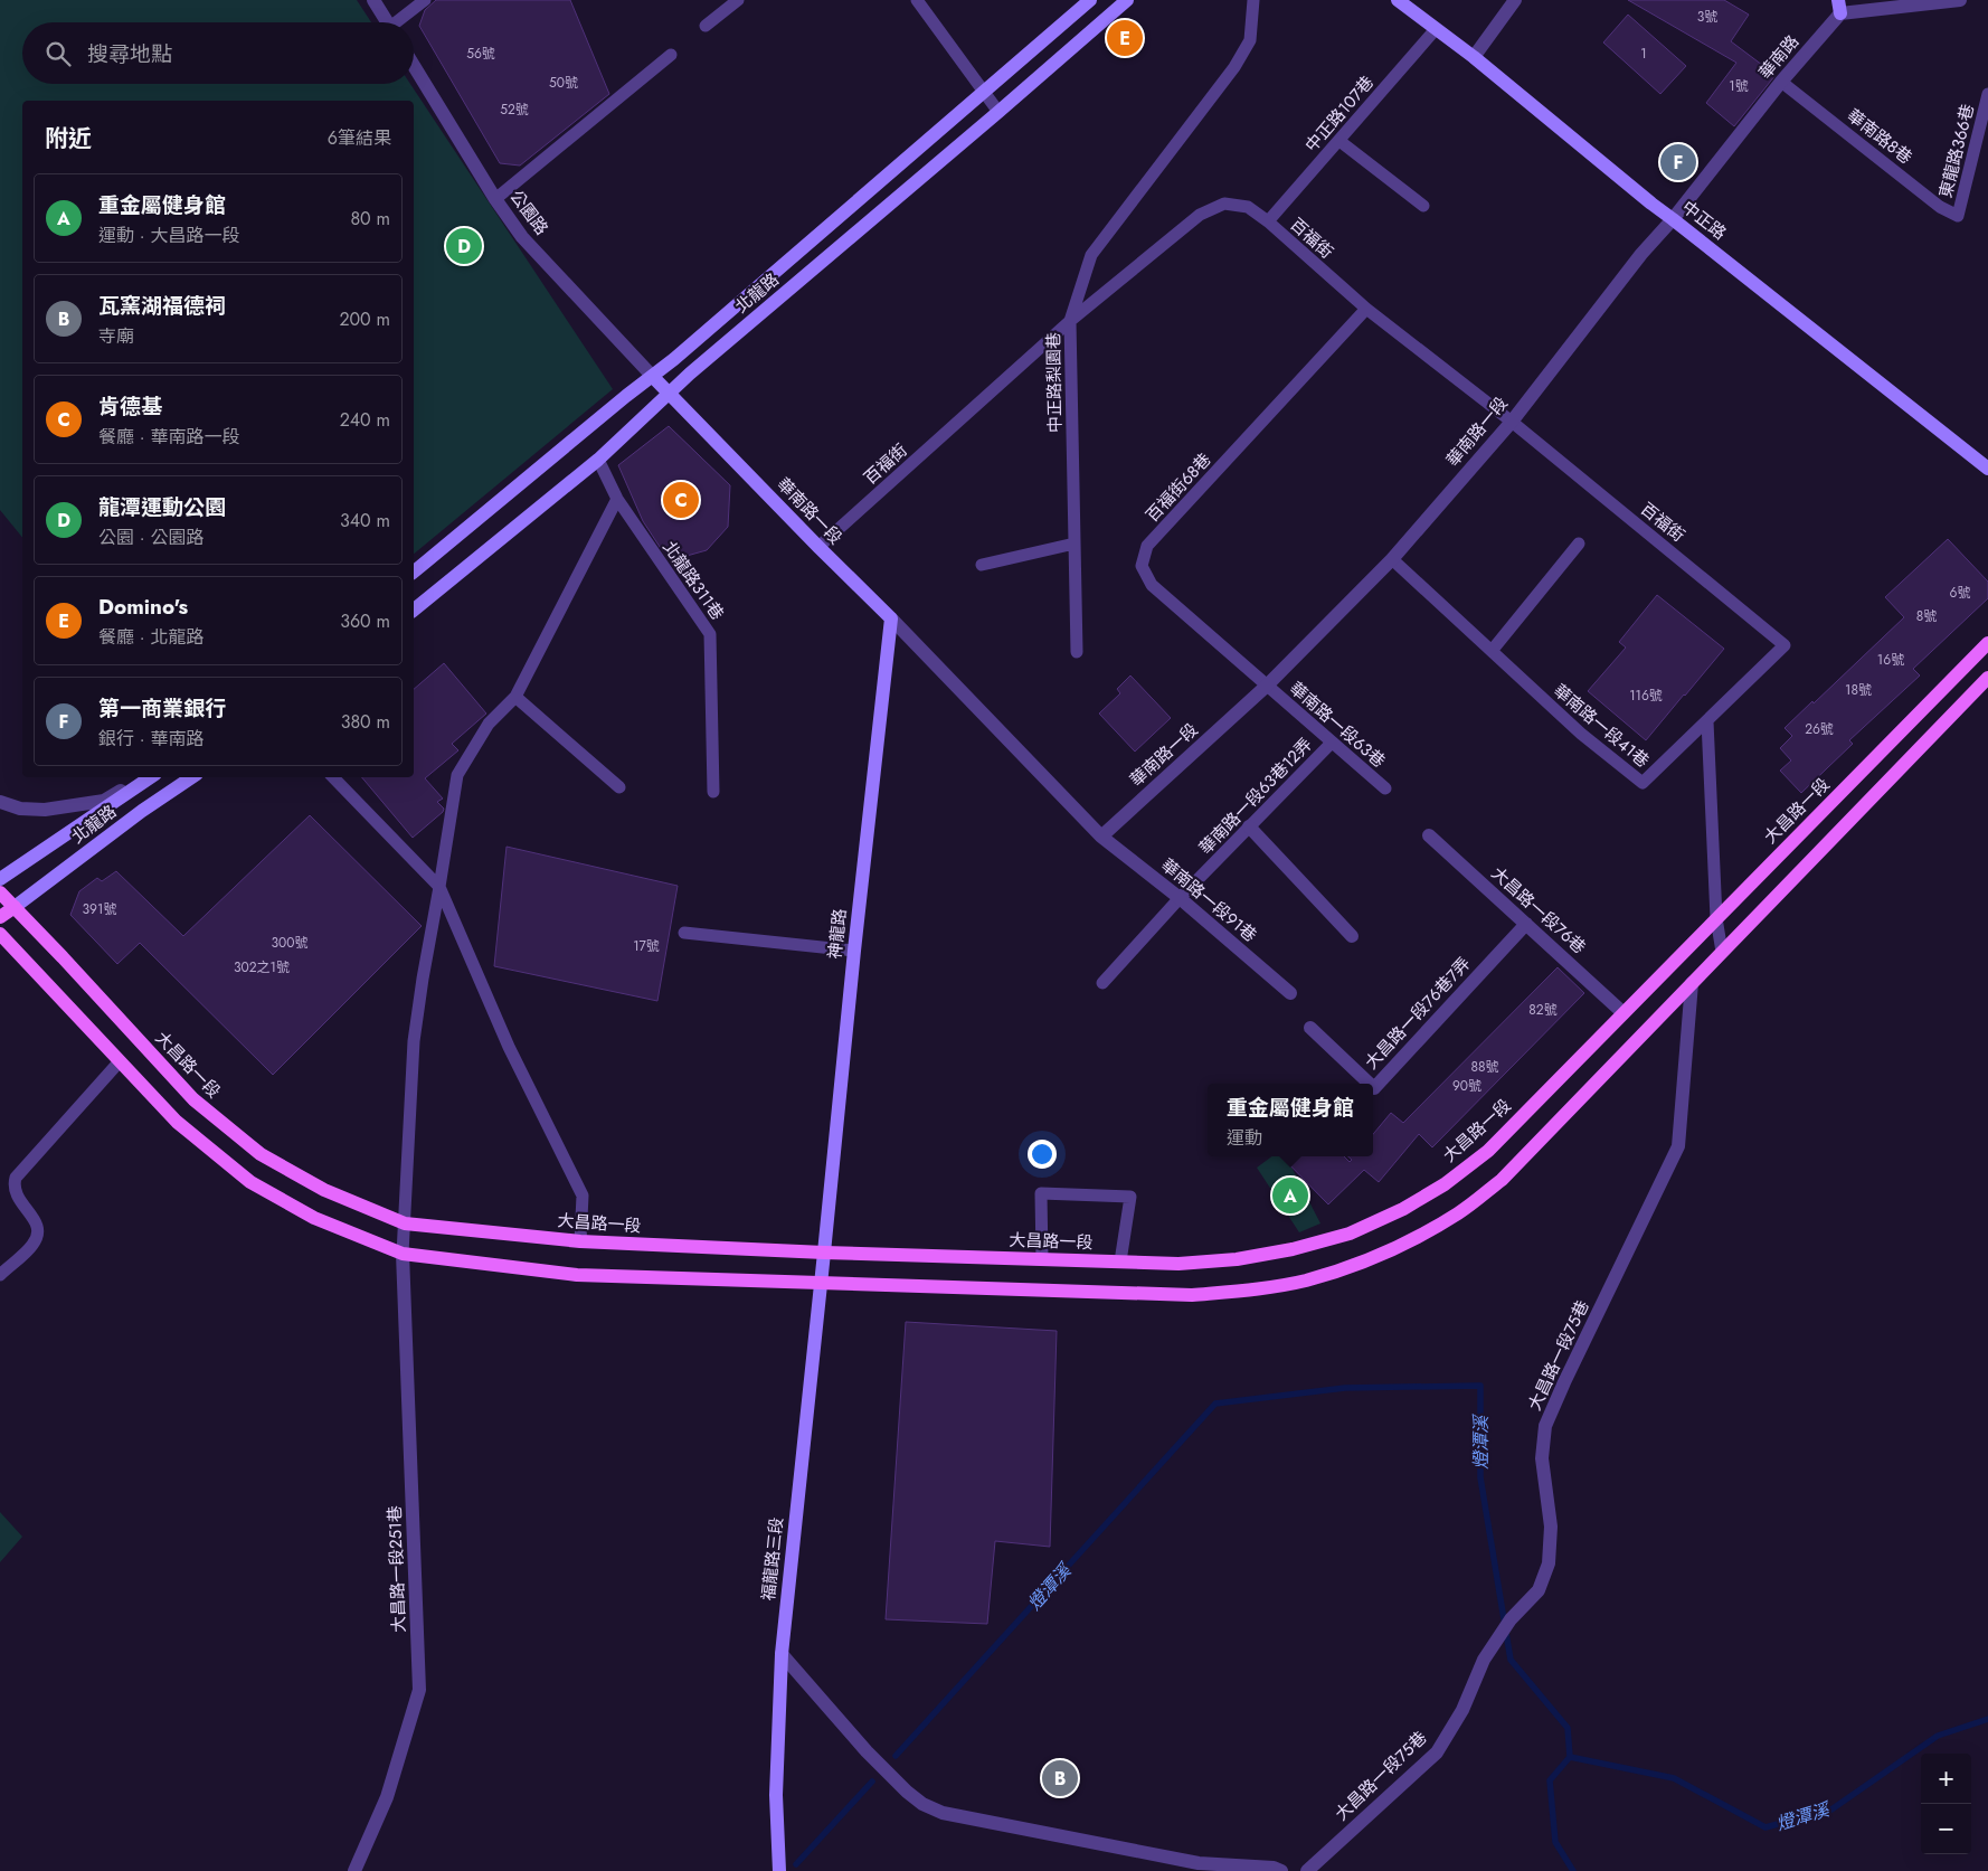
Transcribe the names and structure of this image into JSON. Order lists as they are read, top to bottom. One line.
{"streets":{"main road":["中正路","北龍路","華南路一段","大昌路一段","神龍路","福龍路三段"],"street":["華南路","公園路","華南路一段91巷","大昌路一段76巷","大昌路一段76巷7弄","大昌路一段75巷","大昌路一段251巷"],"lane":["中正路107巷","華南路8巷","東龍路366巷","百福街","中正路梨園巷","百福街68巷","北龍路311巷","華南路一段63巷","華南路一段41巷","華南路一段63巷12弄"]},"crossings":[["華南路","華南路8巷"],["華南路","中正路"],["華南路","華南路一段"],["中正路107巷","中正路"],["中正路107巷","百福街"],["華南路8巷","東龍路366巷"],["公園路","北龍路"],["公園路","華南路一段"],["中正路","華南路一段"],["百福街","中正路梨園巷"],["百福街","華南路一段"],["百福街","百福街68巷"],["百福街","華南路一段41巷"],["北龍路","華南路一段"],["北龍路","北龍路311巷"],["北龍路","大昌路一段"],["華南路一段","百福街68巷"],["華南路一段","華南路一段63巷"],["華南路一段","華南路一段41巷"],["華南路一段","華南路一段91巷"],["華南路一段","神龍路"],["百福街68巷","華南路一段63巷"],["華南路一段63巷","華南路一段63巷12弄"],["華南路一段63巷12弄","華南路一段91巷"],["大昌路一段","大昌路一段76巷"],["大昌路一段","神龍路"],["大昌路一段","福龍路三段"],["大昌路一段76巷","大昌路一段76巷7弄"],["神龍路","福龍路三段"]],"water":["燈潭溪"],"house_numbers":["3號","56號","1","50號","1號","52號","6號","8號","16號","18號","116號","26號","391號","300號","17號","302之1號","82號","88號","90號"],"page":{"pins":["E","F","D","C","A","B"],"search":"搜尋地點","heading":["附近","6筆結果"],"list":[{"mark":"A","name":"重金屬健身館","note":"運動 · 大昌路一段","value":"80 m"},{"mark":"B","name":"瓦窯湖福德祠","note":"寺廟","value":"200 m"},{"mark":"C","name":"肯德基","note":"餐廳 · 華南路一段","value":"240 m"},{"mark":"D","name":"龍潭運動公園","note":"公園 · 公園路","value":"340 m"},{"mark":"E","name":"Domino's","note":"餐廳 · 北龍路","value":"360 m"},{"mark":"F","name":"第一商業銀行","note":"銀行 · 華南路","value":"380 m"}],"popup":["重金屬健身館","運動"],"map_buttons":["+","−"]}}
